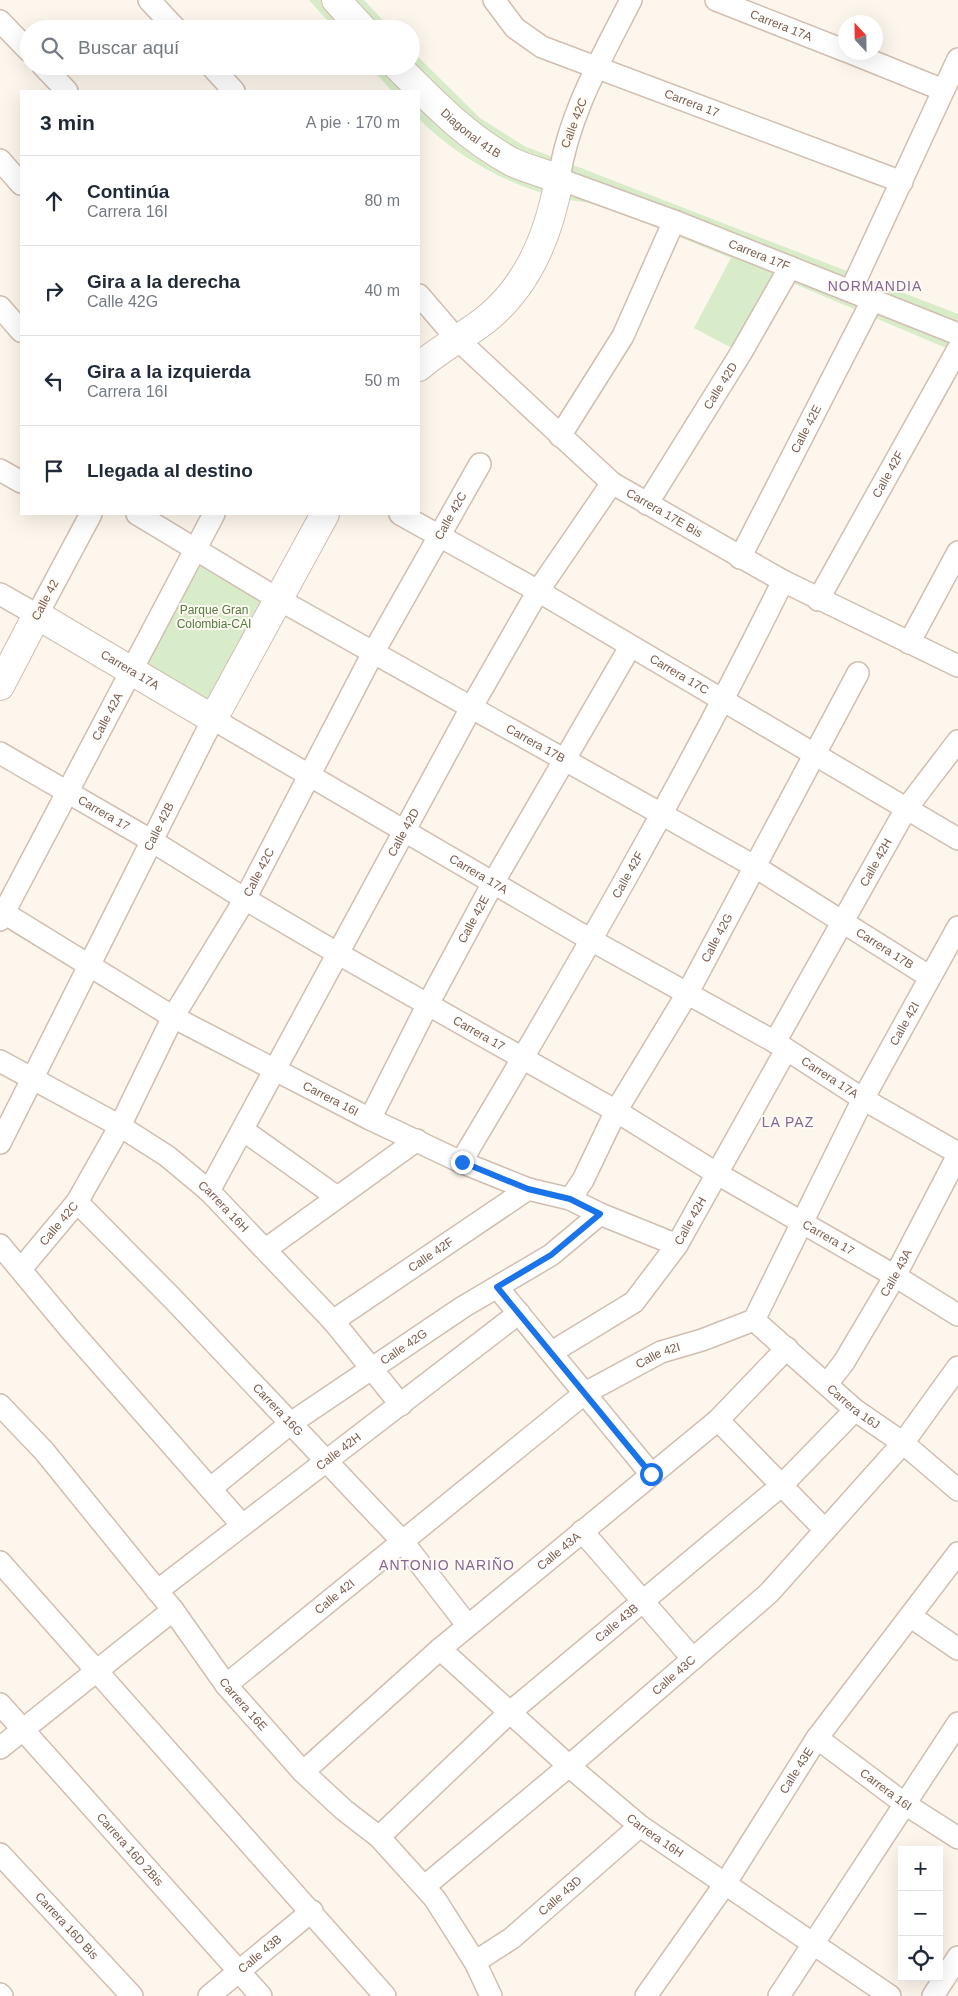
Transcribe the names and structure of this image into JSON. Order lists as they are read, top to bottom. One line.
{"streets":{"street":["Carrera 17A","Carrera 17","Calle 42C","Diagonal 41B","Carrera 17F","Calle 42D","Calle 42E","Calle 42F","Carrera 17E Bis","Calle 42","Carrera 17C","Calle 42A","Carrera 17B","Calle 42B","Calle 42H","Calle 42G","Calle 42I","Carrera 16I","Carrera 16H","Calle 43A","Carrera 16J","Carrera 16G","Calle 43B","Calle 43C","Carrera 16E","Calle 43E","Carrera 16D 2Bis","Calle 43D","Carrera 16D Bis"]},"crossings":[["Carrera 17A","Calle 42C"],["Carrera 17A","Calle 42D"],["Carrera 17A","Calle 42E"],["Carrera 17A","Calle 42F"],["Carrera 17A","Calle 42"],["Carrera 17A","Calle 42A"],["Carrera 17A","Calle 42B"],["Carrera 17A","Calle 42H"],["Carrera 17A","Calle 42G"],["Carrera 17A","Calle 42I"],["Carrera 17A","Calle 43A"],["Carrera 17","Calle 42C"],["Carrera 17","Calle 42D"],["Carrera 17","Calle 42E"],["Carrera 17","Calle 42F"],["Carrera 17","Calle 42A"],["Carrera 17","Calle 42B"],["Carrera 17","Calle 42H"],["Carrera 17","Calle 42G"],["Carrera 17","Calle 42I"],["Carrera 17","Calle 43A"],["Calle 42C","Diagonal 41B"],["Calle 42C","Carrera 17F"],["Calle 42C","Carrera 17E Bis"],["Calle 42C","Carrera 17C"],["Calle 42C","Carrera 17B"],["Calle 42C","Carrera 16I"],["Calle 42C","Carrera 16H"],["Calle 42C","Carrera 16G"],["Diagonal 41B","Carrera 17F"],["Carrera 17F","Calle 42D"],["Carrera 17F","Calle 42E"],["Calle 42D","Carrera 17E Bis"],["Calle 42D","Carrera 17C"],["Calle 42D","Carrera 17B"],["Calle 42D","Carrera 16I"],["Calle 42D","Carrera 16H"],["Calle 42E","Carrera 17E Bis"],["Calle 42E","Carrera 17C"],["Calle 42E","Carrera 17B"],["Calle 42E","Carrera 16I"],["Calle 42F","Carrera 17E Bis"],["Calle 42F","Carrera 17C"],["Calle 42F","Carrera 17B"],["Calle 42F","Carrera 16I"],["Calle 42F","Carrera 16H"],["Carrera 17C","Calle 42H"],["Carrera 17C","Calle 42G"],["Calle 42A","Carrera 17B"],["Calle 42A","Carrera 16I"],["Carrera 17B","Calle 42B"],["Carrera 17B","Calle 42H"],["Carrera 17B","Calle 42G"],["Carrera 17B","Calle 42I"],["Calle 42B","Carrera 16I"],["Calle 42B","Carrera 16H"],["Calle 42H","Carrera 16I"],["Calle 42H","Carrera 16H"],["Calle 42H","Carrera 16G"],["Calle 42H","Carrera 16E"],["Calle 42G","Carrera 16I"],["Calle 42G","Carrera 16H"],["Calle 42G","Carrera 16G"],["Calle 42I","Carrera 16J"],["Calle 42I","Carrera 16G"],["Calle 42I","Carrera 16E"],["Carrera 16I","Calle 43E"],["Carrera 16H","Calle 43A"],["Carrera 16H","Calle 43B"],["Carrera 16H","Calle 43C"],["Carrera 16H","Calle 43E"],["Carrera 16H","Calle 43D"],["Calle 43A","Carrera 16J"],["Calle 43A","Carrera 16G"],["Calle 43A","Carrera 16E"],["Carrera 16J","Calle 43B"],["Carrera 16J","Calle 43C"],["Calle 43B","Carrera 16E"],["Calle 43B","Carrera 16D 2Bis"],["Calle 43C","Carrera 16E"],["Carrera 16E","Calle 43D"]],"districts":["NORMANDIA","LA PAZ","ANTONIO NARIÑO"],"parks":["Parque Gran Colombia-CAI"],"north":"top","page":{"search":"Buscar aquí","heading":["3 min","A pie · 170 m"],"list":[["Continúa","Carrera 16I","80 m"],["Gira a la derecha","Calle 42G","40 m"],["Gira a la izquierda","Carrera 16I","50 m"],"Llegada al destino"],"map_buttons":["+","−"]}}
